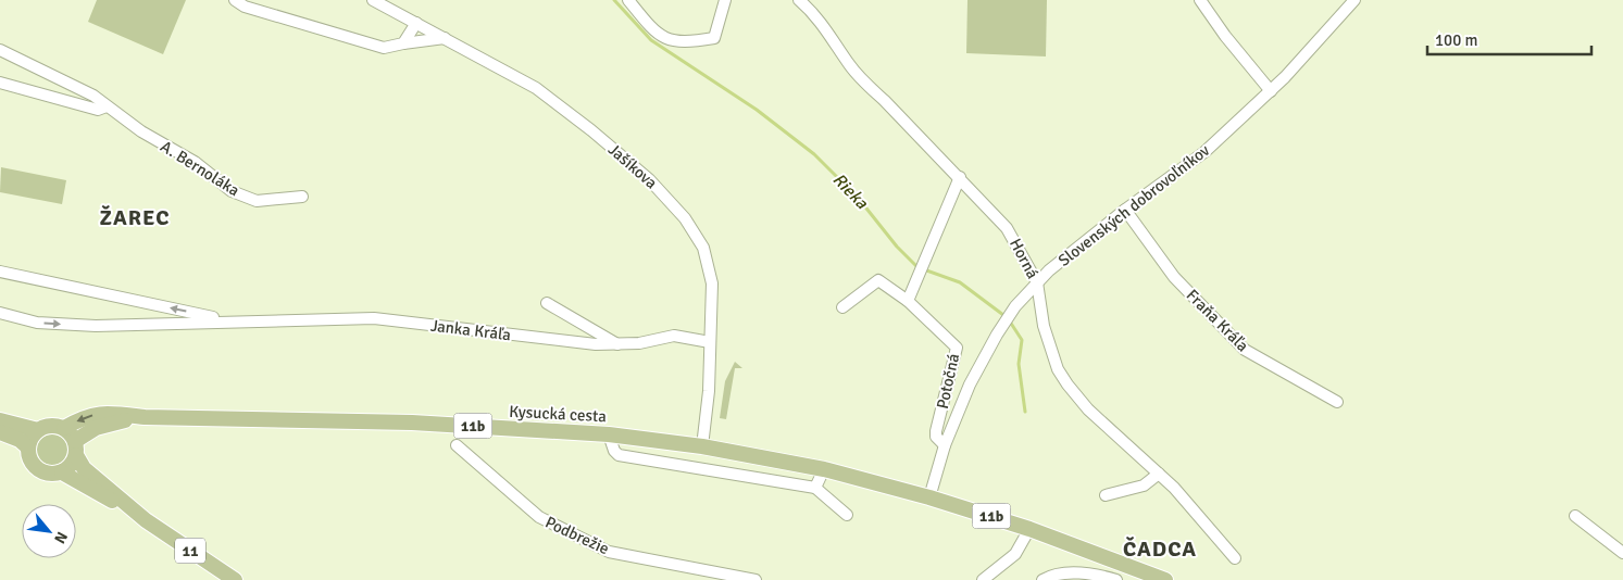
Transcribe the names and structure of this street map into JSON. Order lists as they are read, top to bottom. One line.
{"streets":{"main road":["Kysucká cesta","11b","11"],"street":["Jašíkova","A. Bernoláka","Slovenských dobrovoľníkov","Horná","Fraňa Kráľa","Janka Kráľa","Potočná","Podbrežie"]},"crossings":[["Jašíkova","Janka Kráľa"],["Jašíkova","Kysucká cesta"],["Slovenských dobrovoľníkov","Horná"],["Slovenských dobrovoľníkov","Fraňa Kráľa"],["Slovenských dobrovoľníkov","Potočná"],["Slovenských dobrovoľníkov","Kysucká cesta"],["Slovenských dobrovoľníkov","11b"],["Kysucká cesta","11b"],["Kysucká cesta","11"]],"districts":["ŽAREC","ČADCA"],"water":["Rieka"],"scale_bar":"100 m","north":"bottom right"}
